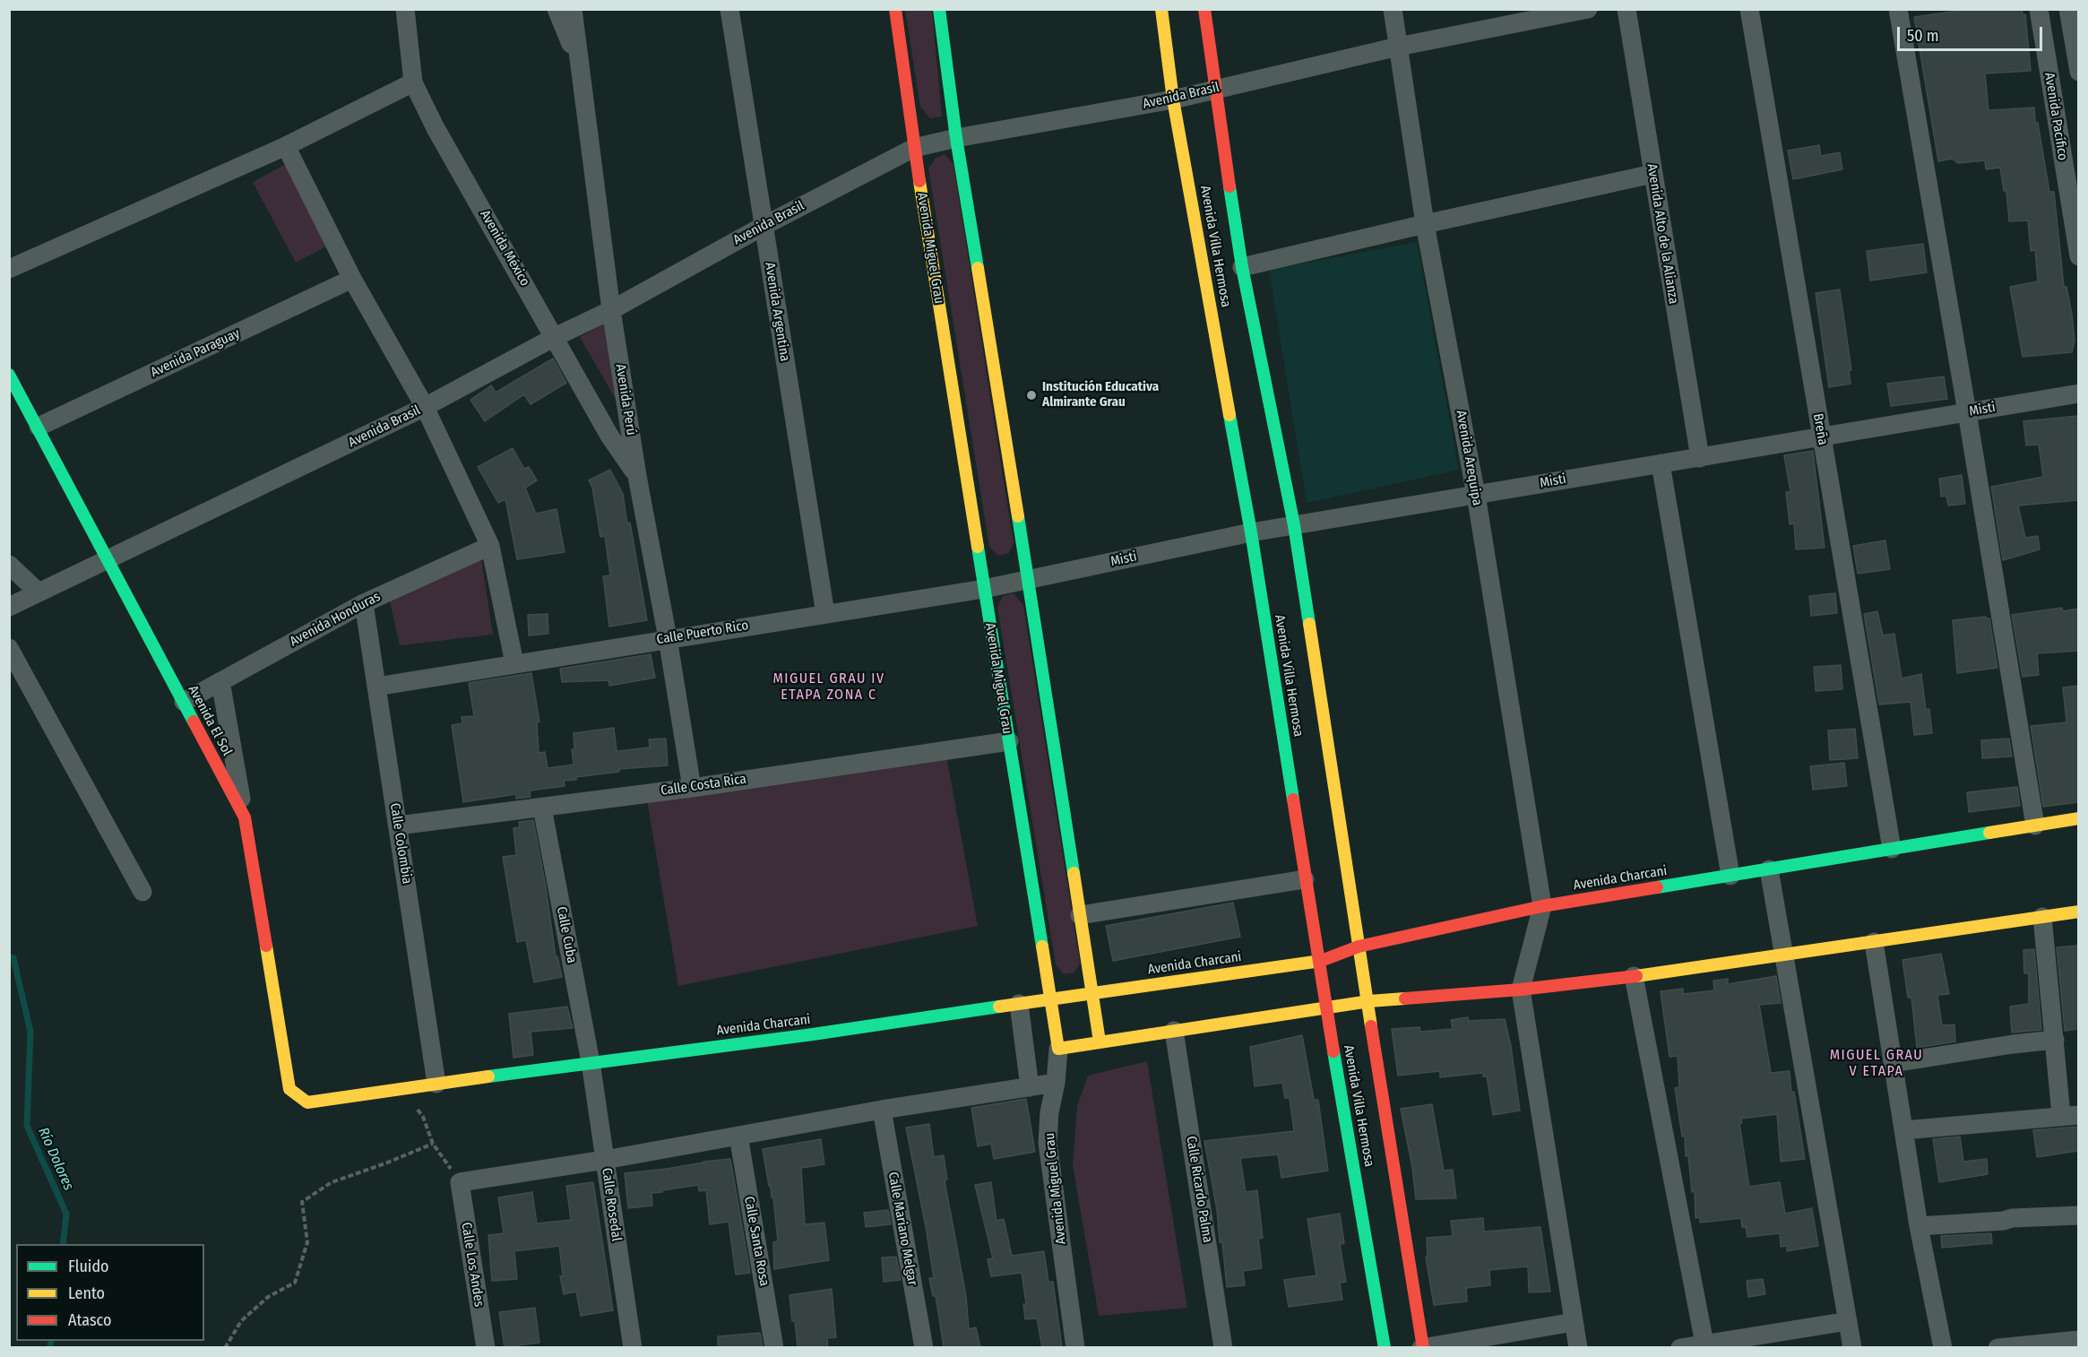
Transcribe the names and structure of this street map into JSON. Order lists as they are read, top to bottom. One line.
{"streets":{"street":["Avenida Brasil","Avenida Pacífico","Avenida Alto de la Alianza","Avenida Villa Hermosa","Avenida México","Avenida Miguel Grau","Avenida Argentina","Avenida Paraguay","Avenida Perú","Misti","Breña","Avenida Arequipa","Avenida Honduras","Calle Puerto Rico","Avenida El Sol","Calle Costa Rica","Calle Colombia","Avenida Charcani","Calle Cuba","Calle Ricardo Palma","Calle Rosedal","Calle Mariano Melgar","Calle Santa Rosa","Calle Los Andes"]},"crossings":[["Avenida Brasil","Avenida Villa Hermosa"],["Avenida Brasil","Avenida México"],["Avenida Brasil","Avenida Miguel Grau"],["Avenida Brasil","Avenida Argentina"],["Avenida Brasil","Avenida Perú"],["Avenida Brasil","Avenida Arequipa"],["Avenida Brasil","Avenida El Sol"],["Avenida Alto de la Alianza","Misti"],["Avenida Villa Hermosa","Misti"],["Avenida Villa Hermosa","Avenida Charcani"],["Avenida México","Avenida Perú"],["Avenida Miguel Grau","Calle Puerto Rico"],["Avenida Miguel Grau","Calle Costa Rica"],["Avenida Miguel Grau","Avenida Charcani"],["Avenida Argentina","Calle Puerto Rico"],["Avenida Paraguay","Avenida El Sol"],["Avenida Perú","Calle Puerto Rico"],["Avenida Perú","Calle Costa Rica"],["Misti","Breña"],["Misti","Avenida Arequipa"],["Misti","Calle Puerto Rico"],["Breña","Avenida Charcani"],["Avenida Arequipa","Avenida Charcani"],["Avenida Honduras","Avenida El Sol"],["Avenida Honduras","Calle Colombia"],["Calle Puerto Rico","Calle Colombia"],["Avenida El Sol","Avenida Charcani"],["Calle Costa Rica","Calle Colombia"],["Calle Costa Rica","Calle Cuba"],["Calle Colombia","Avenida Charcani"],["Avenida Charcani","Calle Cuba"],["Avenida Charcani","Calle Rosedal"],["Calle Cuba","Calle Rosedal"]],"districts":["MIGUEL GRAU IV ETAPA ZONA C","MIGUEL GRAU V ETAPA"],"water":["Río Dolores"],"places":["Institución Educativa Almirante Grau"],"legend":["Fluido","Lento","Atasco"],"scale_bar":"50 m"}
